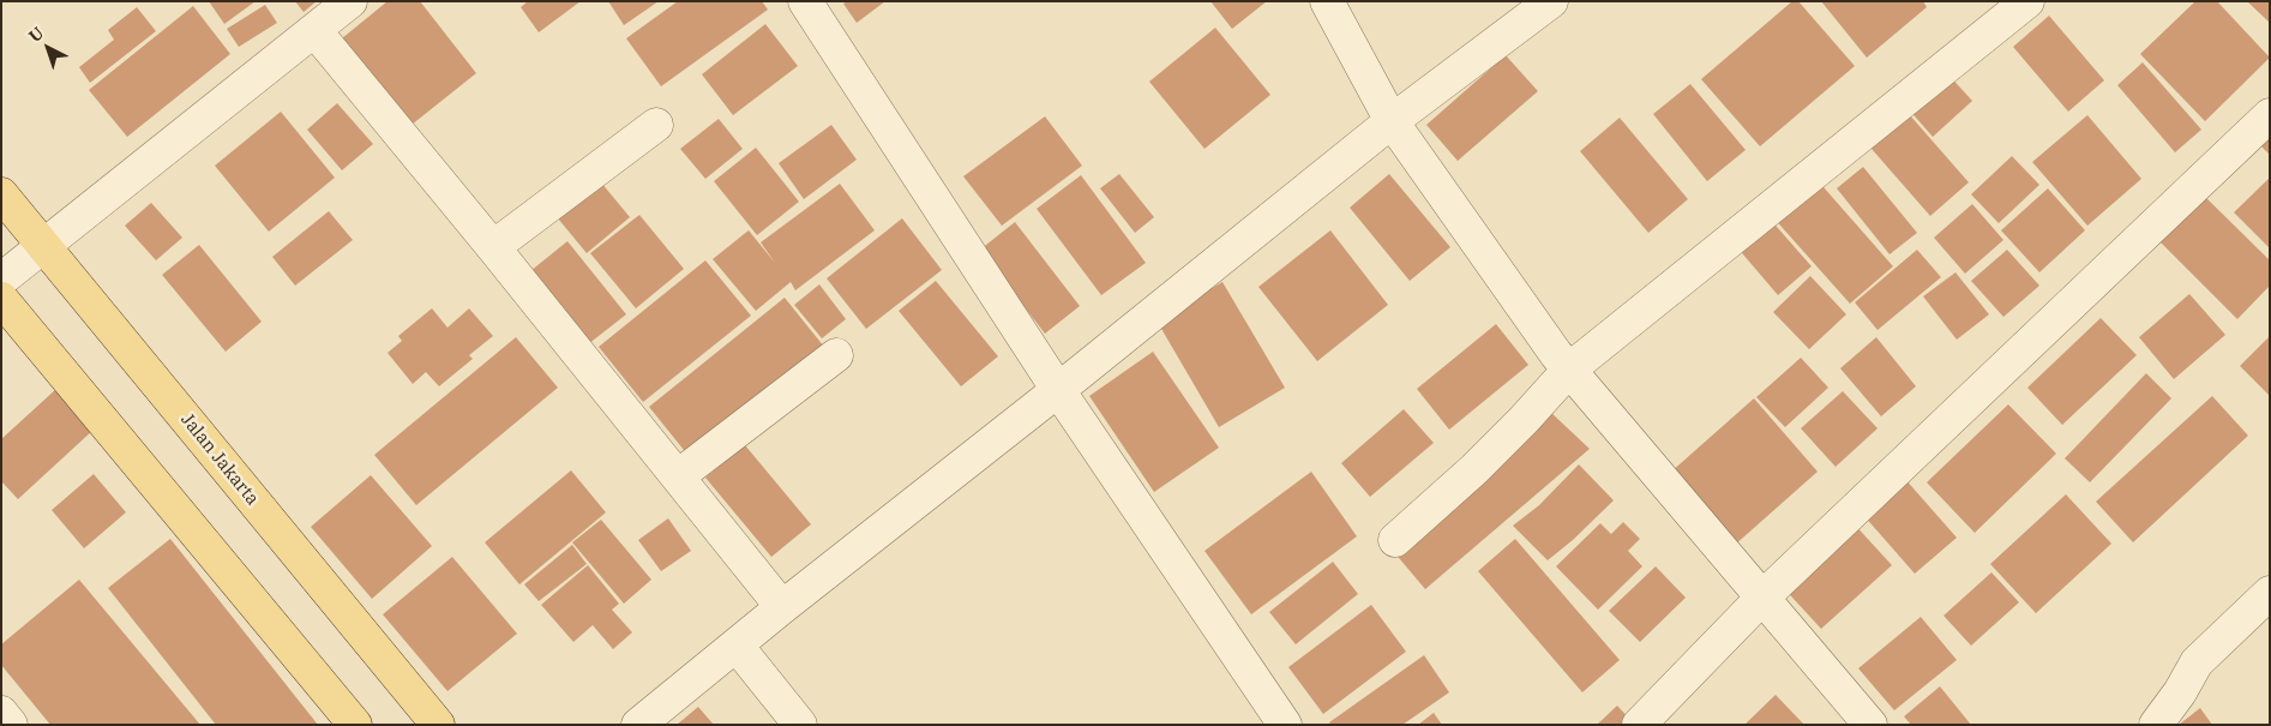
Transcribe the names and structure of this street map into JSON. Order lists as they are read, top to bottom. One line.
{"streets":{"main road":["Jalan Jakarta"]},"north":"top left"}
